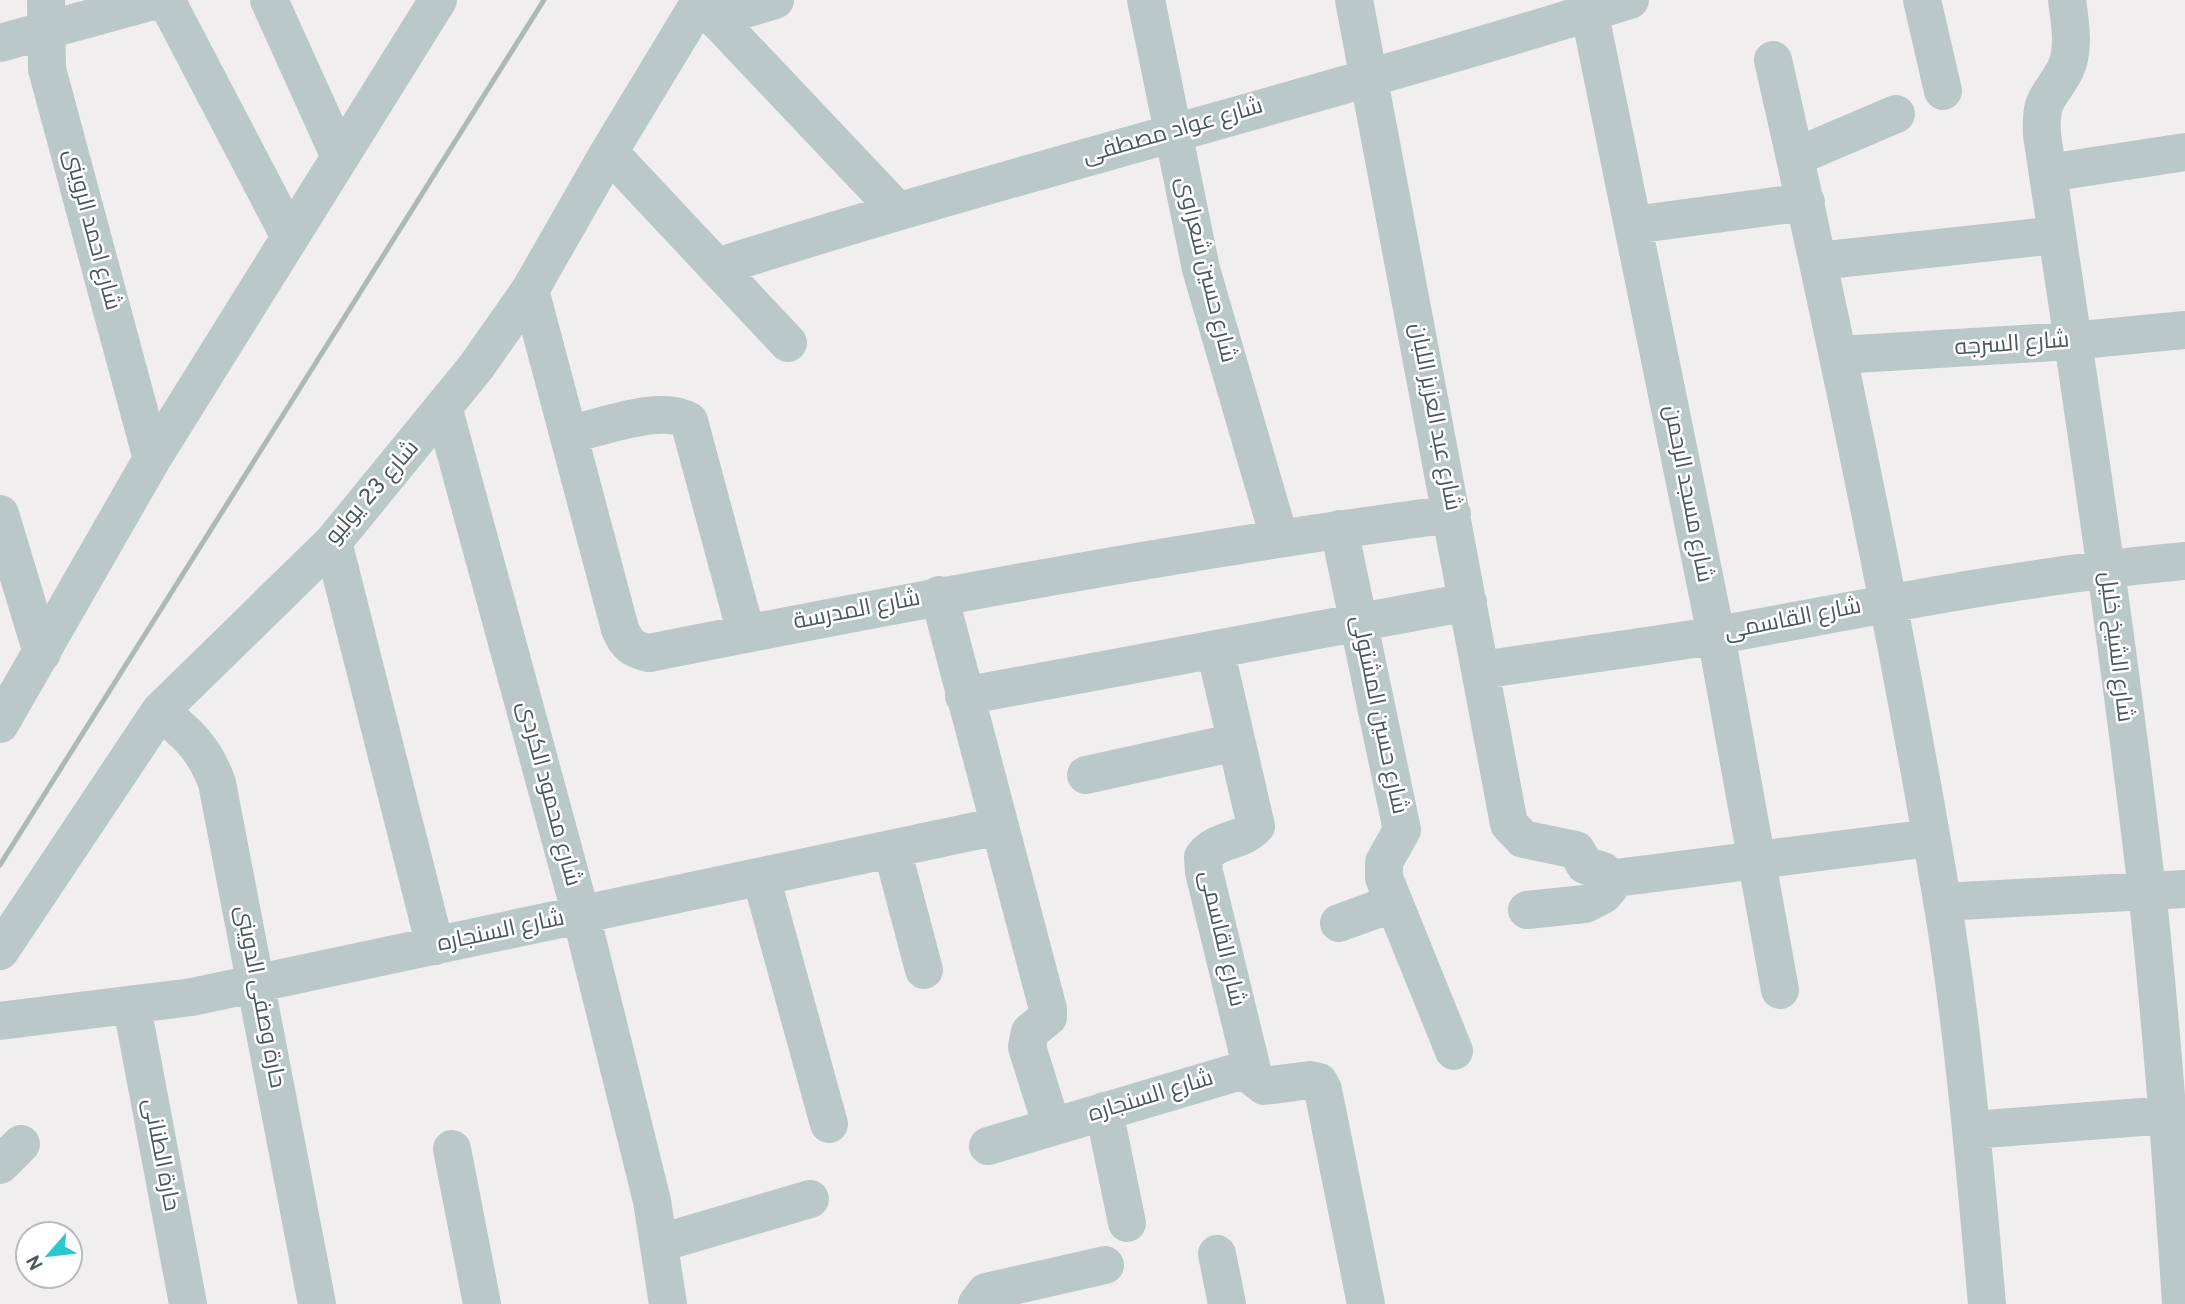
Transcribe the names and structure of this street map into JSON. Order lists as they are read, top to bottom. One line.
{"streets":{"street":["شارع عواد مصطفى","شارع احمد الروينى","شارع حسين شعراوى","شارع السرجه","شارع عبد العزيز اللبان","شارع 23 يوليو","شارع مسجد الرحمن","شارع المدرسة","شارع القاسمى","شارع الشيخ خليل","شارع حسين المشتولى","شارع محمود الكردى","شارع السنجاره","حارة وصفى الدوينى","حارة الطنانى"]},"crossings":[["شارع عواد مصطفى","شارع حسين شعراوى"],["شارع عواد مصطفى","شارع عبد العزيز اللبان"],["شارع عواد مصطفى","شارع مسجد الرحمن"],["شارع حسين شعراوى","شارع المدرسة"],["شارع السرجه","شارع الشيخ خليل"],["شارع عبد العزيز اللبان","شارع المدرسة"],["شارع عبد العزيز اللبان","شارع القاسمى"],["شارع 23 يوليو","شارع المدرسة"],["شارع 23 يوليو","شارع محمود الكردى"],["شارع 23 يوليو","حارة وصفى الدوينى"],["شارع مسجد الرحمن","شارع القاسمى"],["شارع المدرسة","شارع حسين المشتولى"],["شارع القاسمى","شارع الشيخ خليل"],["شارع القاسمى","شارع السنجاره"],["شارع محمود الكردى","شارع السنجاره"],["شارع السنجاره","حارة وصفى الدوينى"],["شارع السنجاره","حارة الطنانى"]],"north":"bottom left"}
